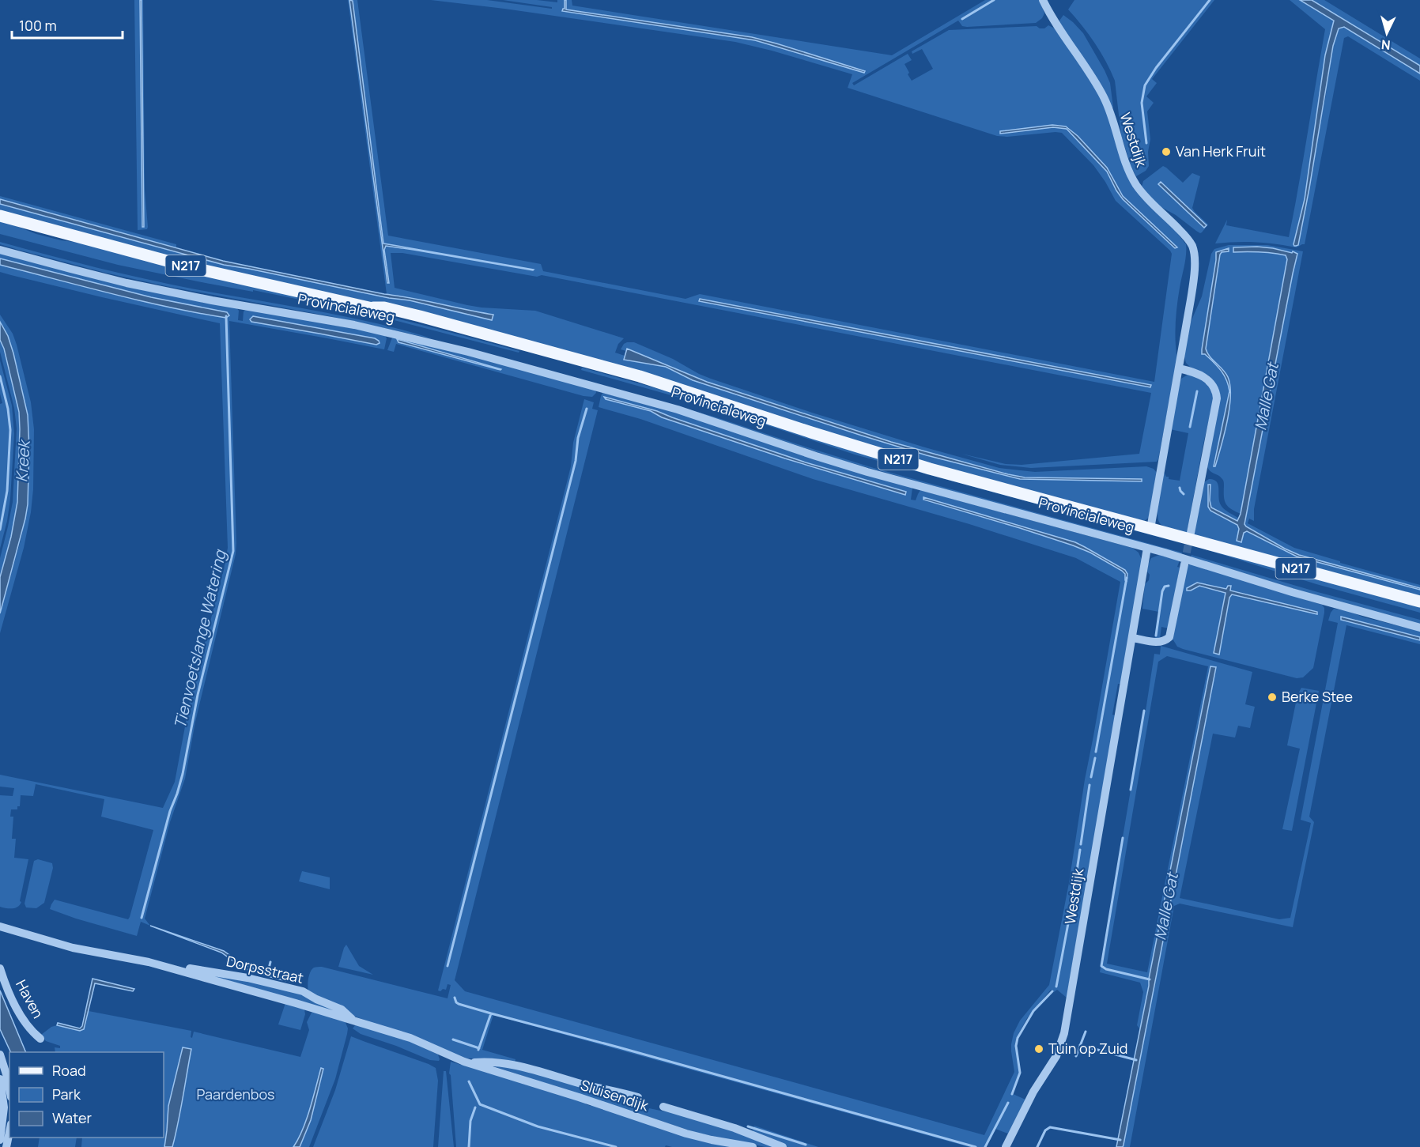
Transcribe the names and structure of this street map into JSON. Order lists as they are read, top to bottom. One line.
{"streets":{"main road":["N217","Provincialeweg"],"street":["Westdijk","Dorpsstraat","Haven","Sluisendijk"]},"crossings":[["Westdijk","Provincialeweg"],["Dorpsstraat","Sluisendijk"]],"water":["Malle Gat","Kreek","Tienvoetslange Watering"],"parks":["Paardenbos"],"places":["Van Herk Fruit","Berke Stee","Tuin op Zuid"],"legend":["Road","Park","Water"],"scale_bar":"100 m","north":"bottom"}
